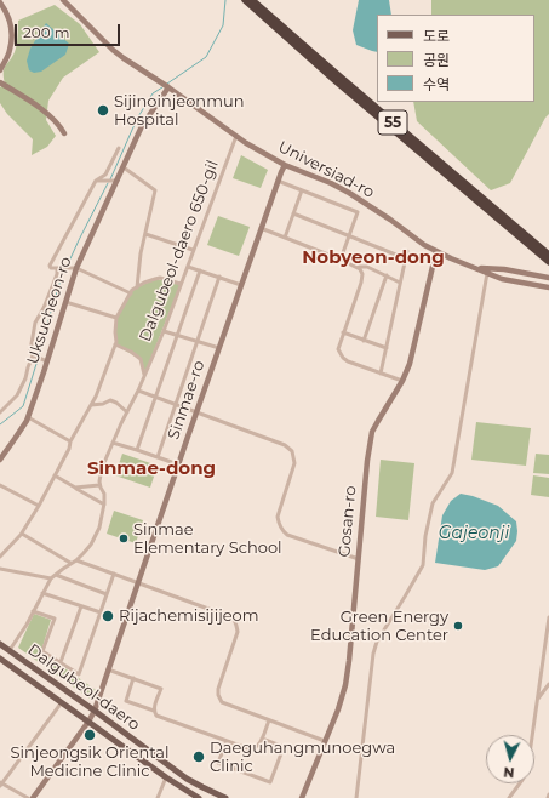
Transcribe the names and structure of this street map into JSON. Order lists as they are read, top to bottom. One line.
{"streets":{"highway":["55"],"main road":["Universiad-ro","Uksucheon-ro","Sinmae-ro","Gosan-ro","Dalgubeol-daero"],"street":["Dalgubeol-daero 650-gil"]},"crossings":[["Universiad-ro","Dalgubeol-daero 650-gil"],["Universiad-ro","Uksucheon-ro"],["Universiad-ro","Sinmae-ro"],["Universiad-ro","Gosan-ro"],["Dalgubeol-daero 650-gil","Dalgubeol-daero"],["Sinmae-ro","Dalgubeol-daero"]],"districts":["Nobyeon-dong","Sinmae-dong"],"water":["Gajeonji"],"places":["Sijinoinjeonmun Hospital","Sinmae Elementary School","Rijachemisijijeom","Green Energy Education Center","Sinjeongsik Oriental Medicine Clinic","Daeguhangmunoegwa Clinic"],"legend":["도로","공원","수역"],"scale_bar":"200 m","north":"bottom"}
